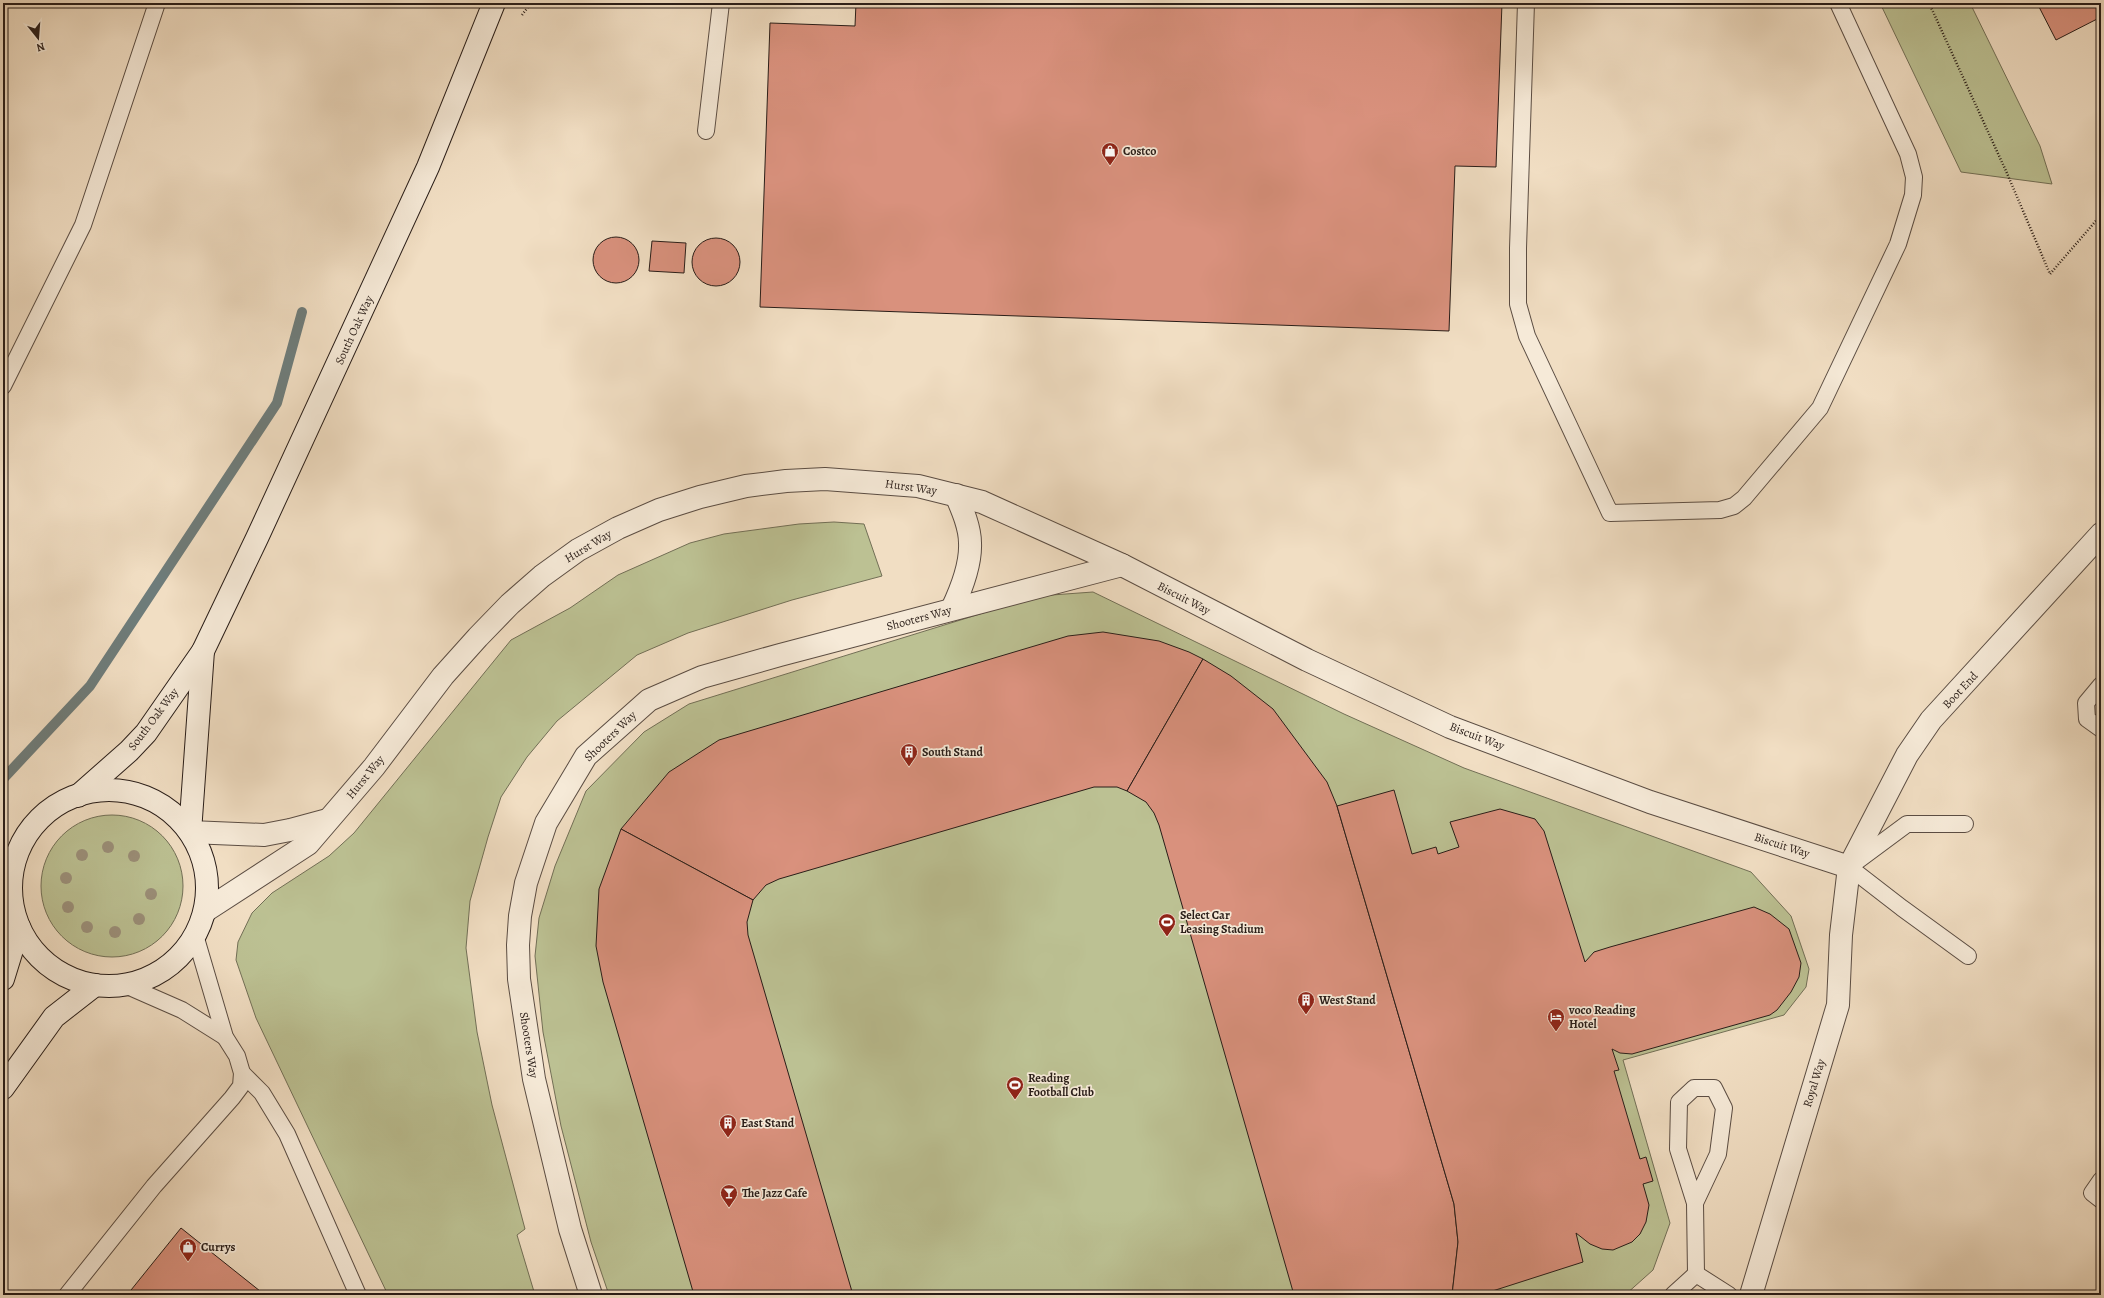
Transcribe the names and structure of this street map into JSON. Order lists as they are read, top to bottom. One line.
{"streets":{"street":["South Oak Way","Hurst Way","Biscuit Way","Shooters Way","Boot End","Royal Way"]},"crossings":[["Hurst Way","Biscuit Way"],["Hurst Way","Shooters Way"],["Biscuit Way","Shooters Way"],["Biscuit Way","Boot End"],["Biscuit Way","Royal Way"],["Boot End","Royal Way"]],"places":{"shop":["Costco","Currys"],"building":["South Stand","West Stand","East Stand"],"sports":["Select Car Leasing Stadium","Reading Football Club"],"hotel":["voco Reading Hotel"],"bar":["The Jazz Cafe"]},"north":"bottom"}
